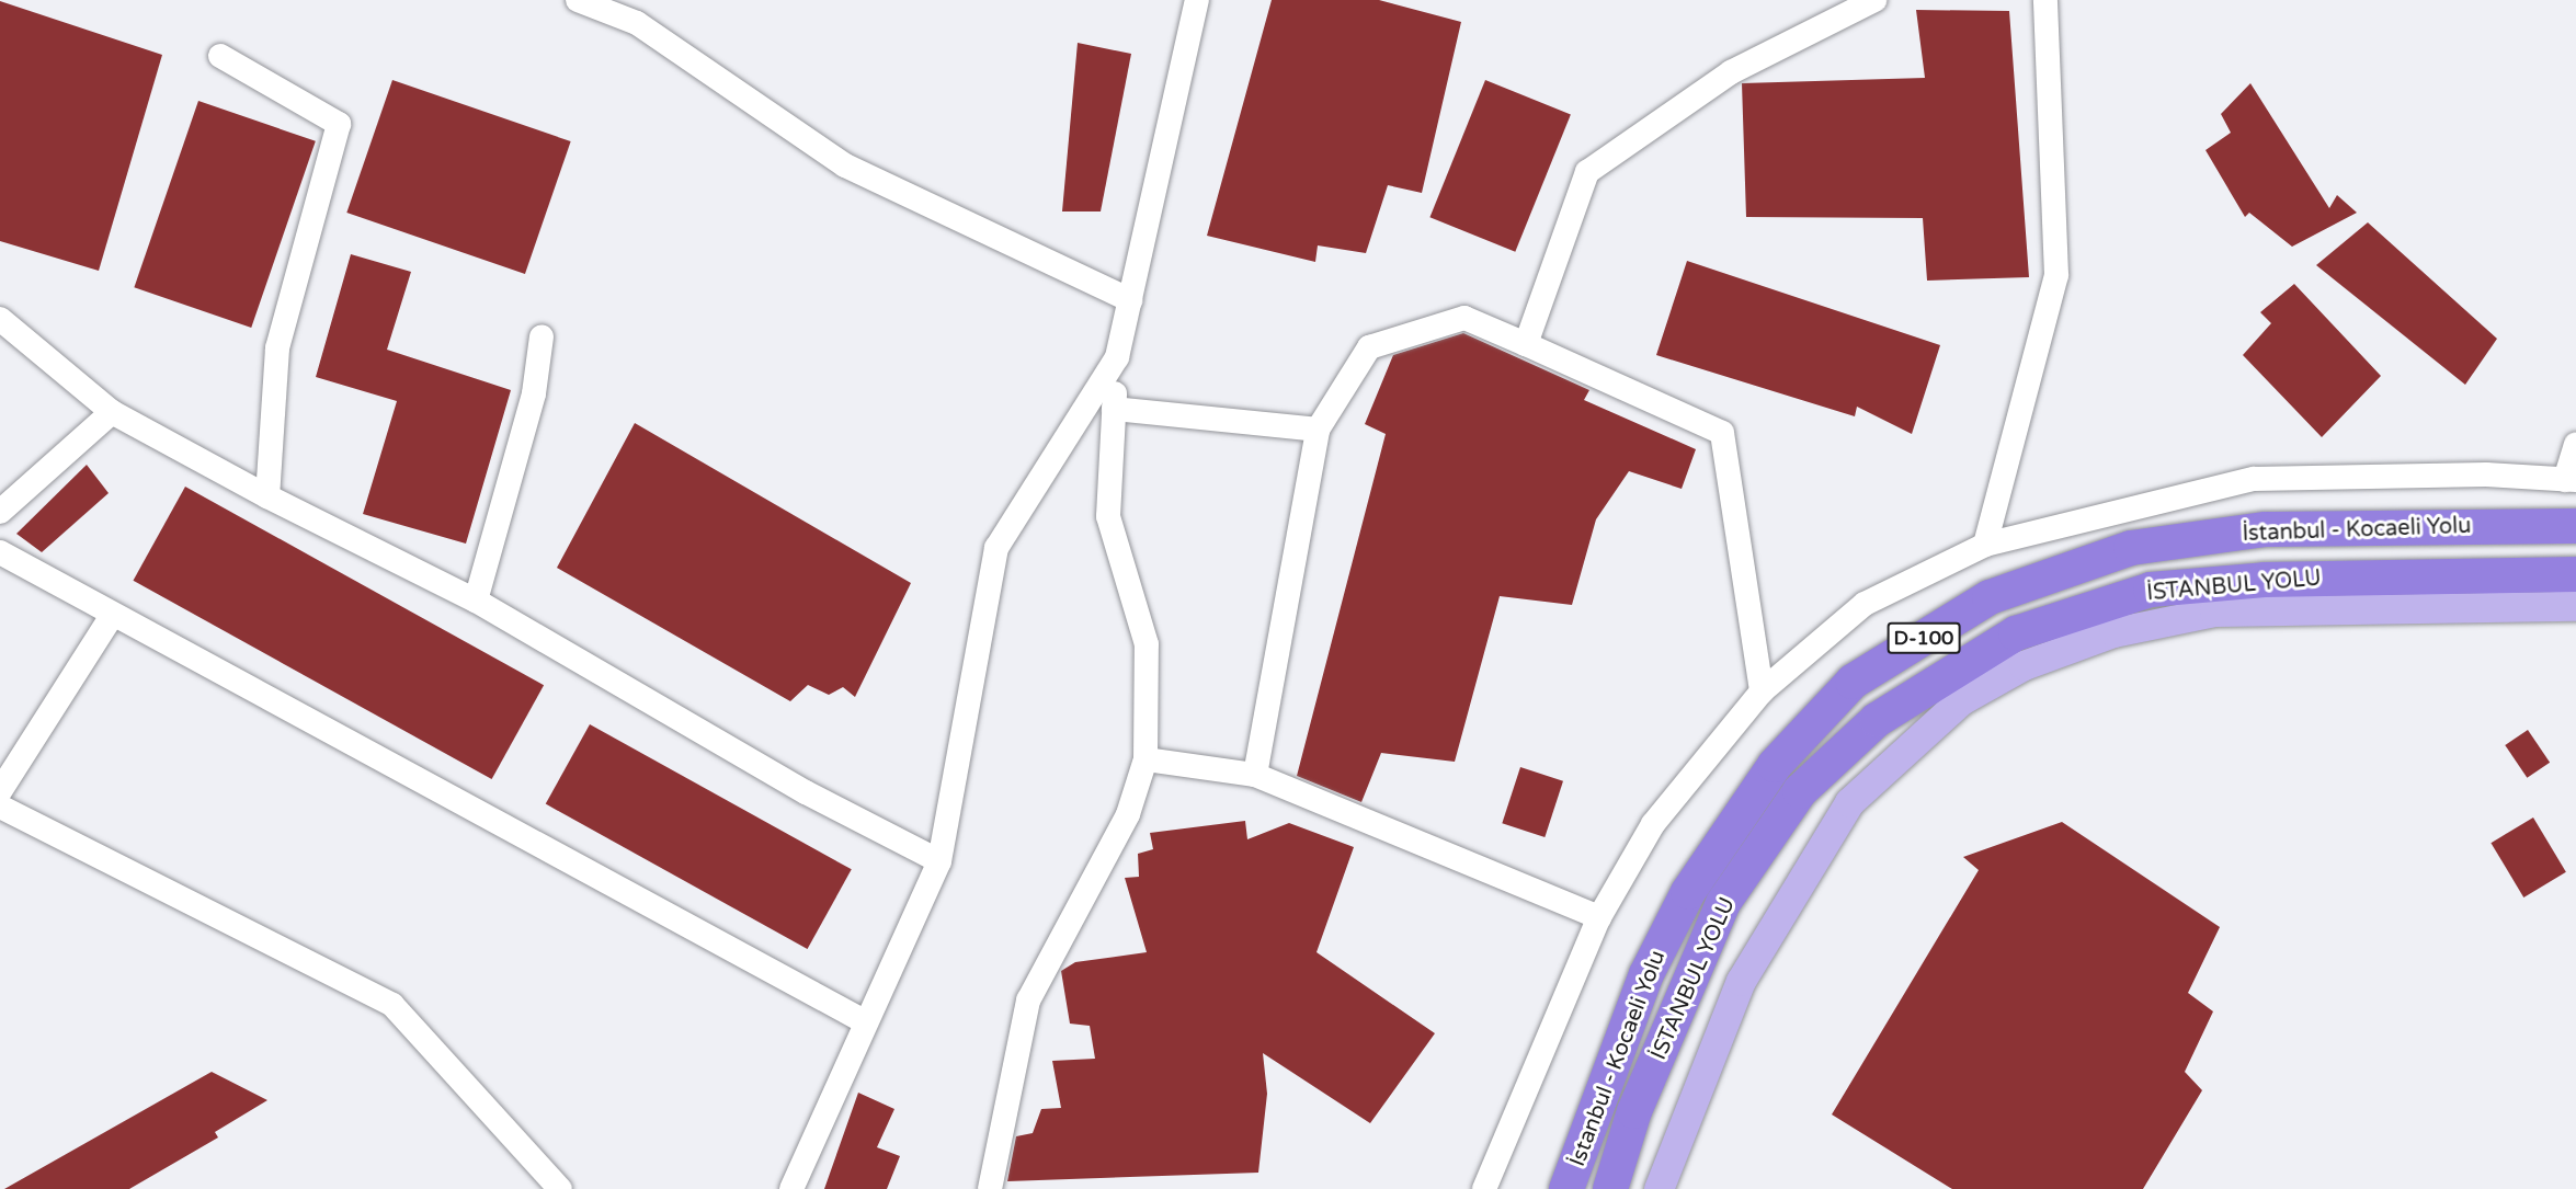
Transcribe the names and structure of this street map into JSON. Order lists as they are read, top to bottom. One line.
{"streets":{"highway":["İstanbul - Kocaeli Yolu","İSTANBUL YOLU","D-100"]}}
